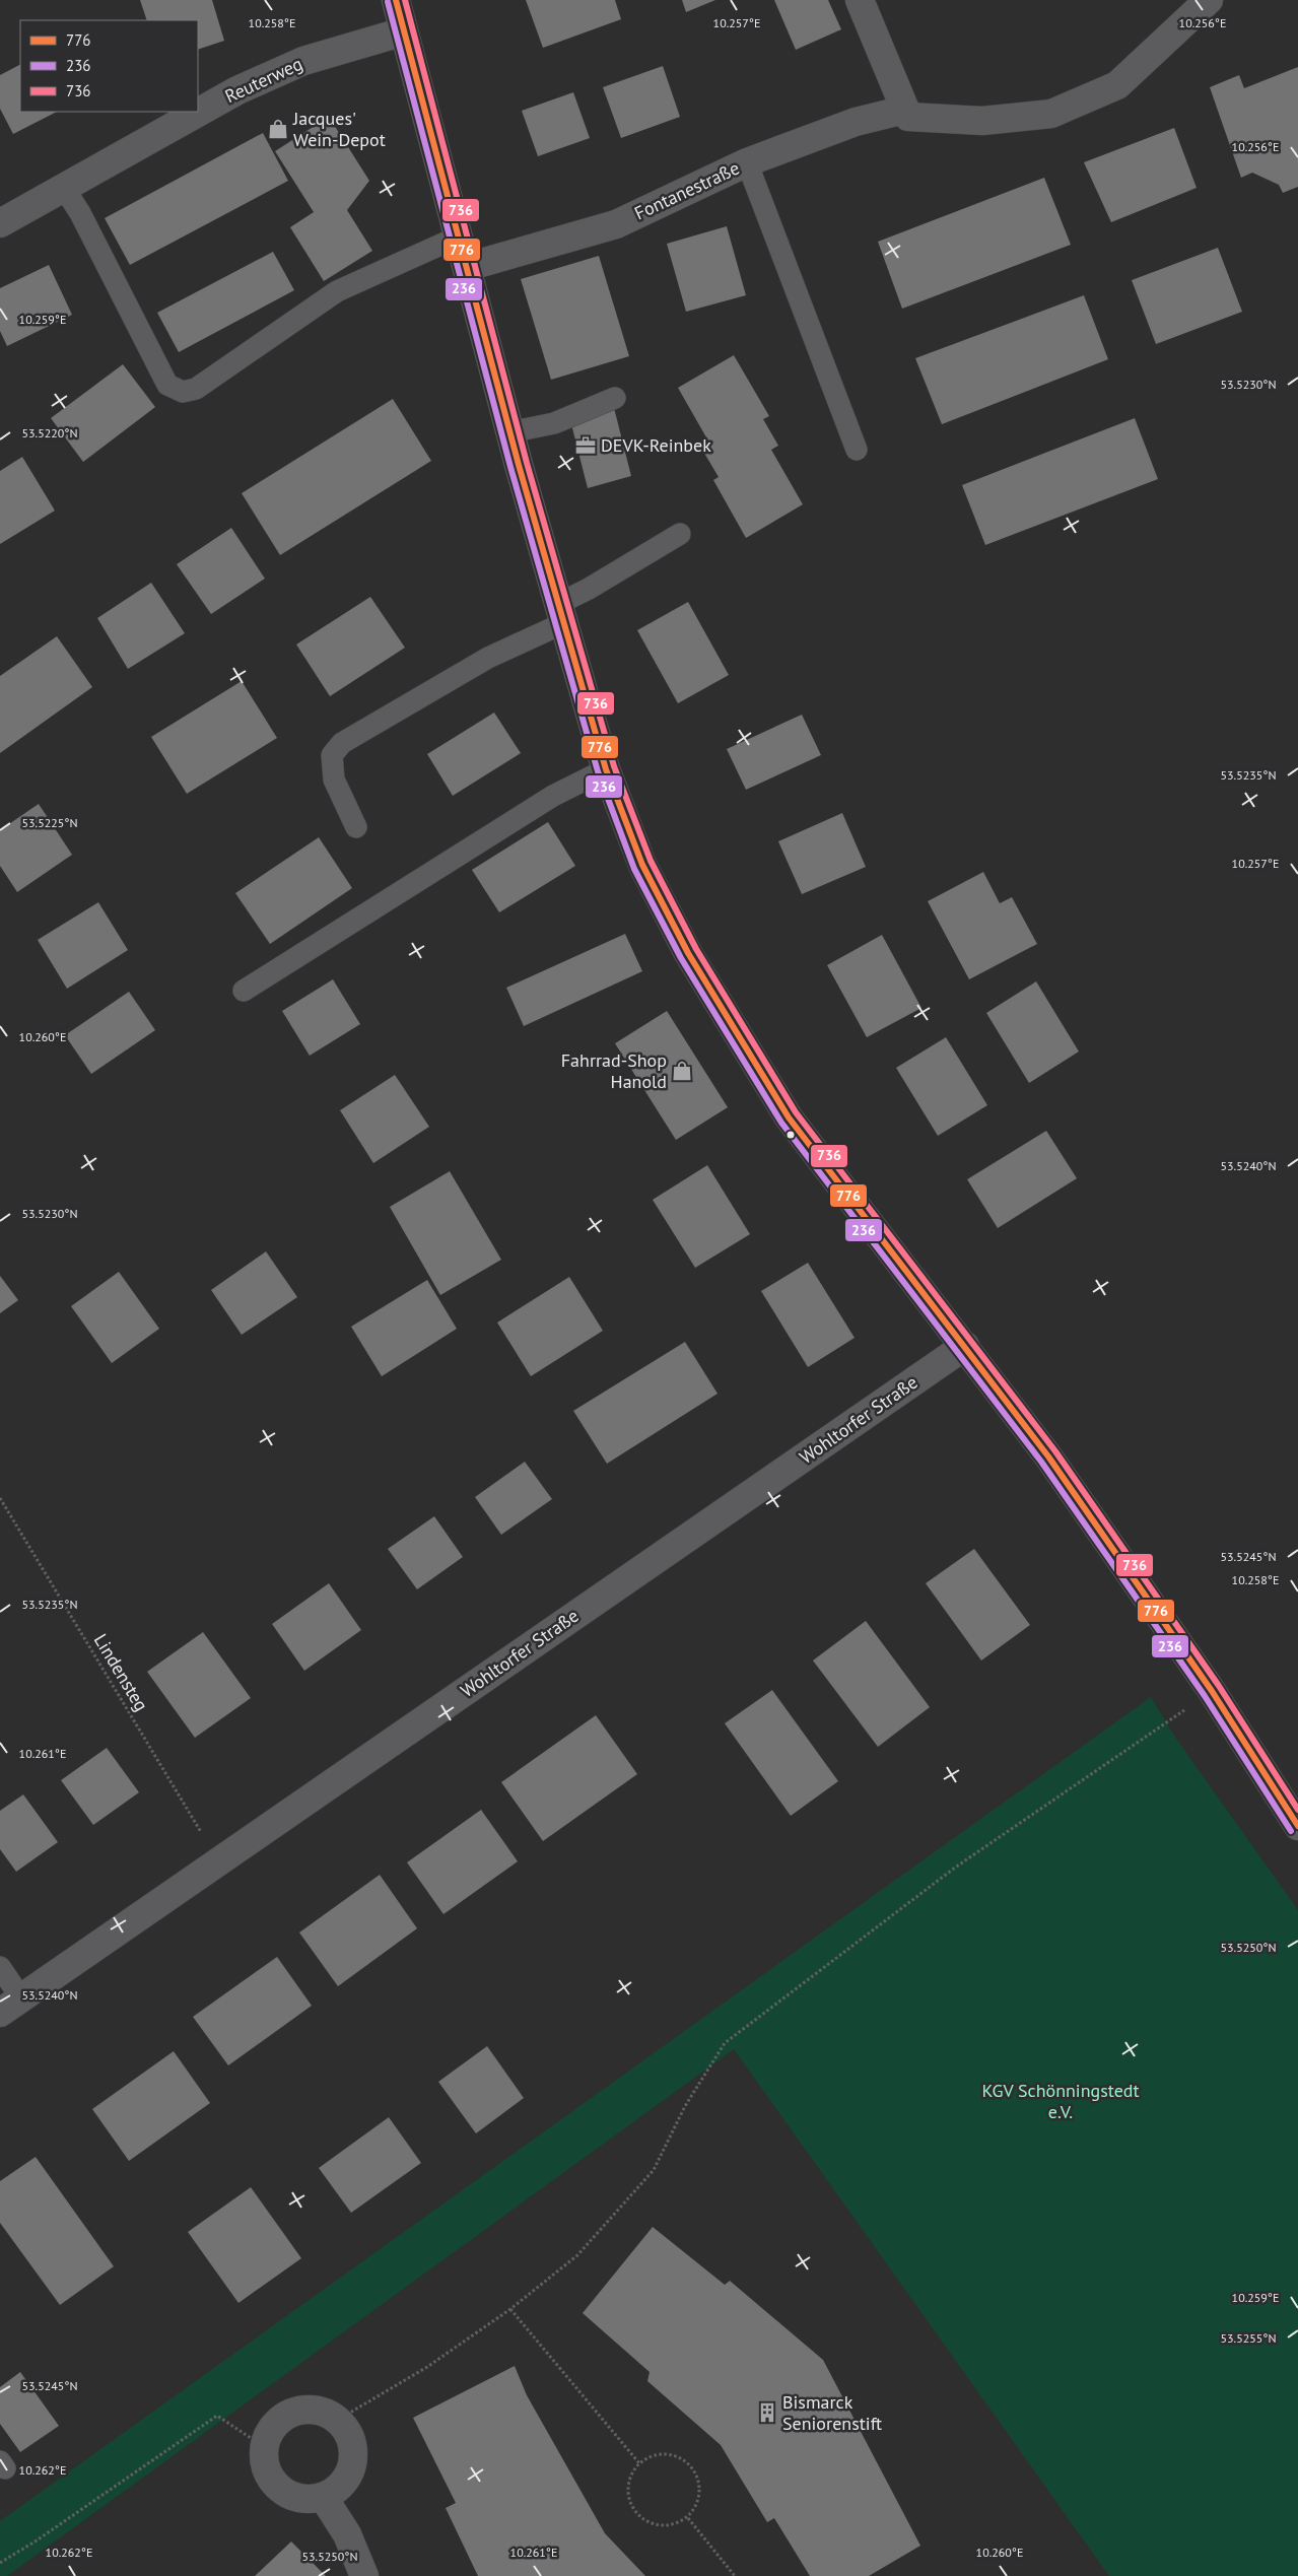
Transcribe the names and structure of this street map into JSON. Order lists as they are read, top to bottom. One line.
{"streets":{"street":["Reuterweg","Fontanestraße","Wohltorfer Straße"],"path":["Lindensteg"]},"crossings":[["Wohltorfer Straße","Lindensteg"]],"parks":["KGV Schönningstedt e.V."],"places":{"shop":["Jacques' Wein-Depot","Fahrrad-Shop Hanold"],"office":["DEVK-Reinbek"],"building":["Bismarck Seniorenstift"]},"lines":["transit line 776","transit line 736","transit line 236"],"legend":["776","236","736"],"coordinates":["10.258°E","10.257°E","10.256°E","10.259°E","53.5230°N","53.5220°N","53.5235°N","53.5225°N","10.260°E","53.5240°N","53.5245°N","10.261°E","53.5250°N","53.5255°N","10.262°E"]}
